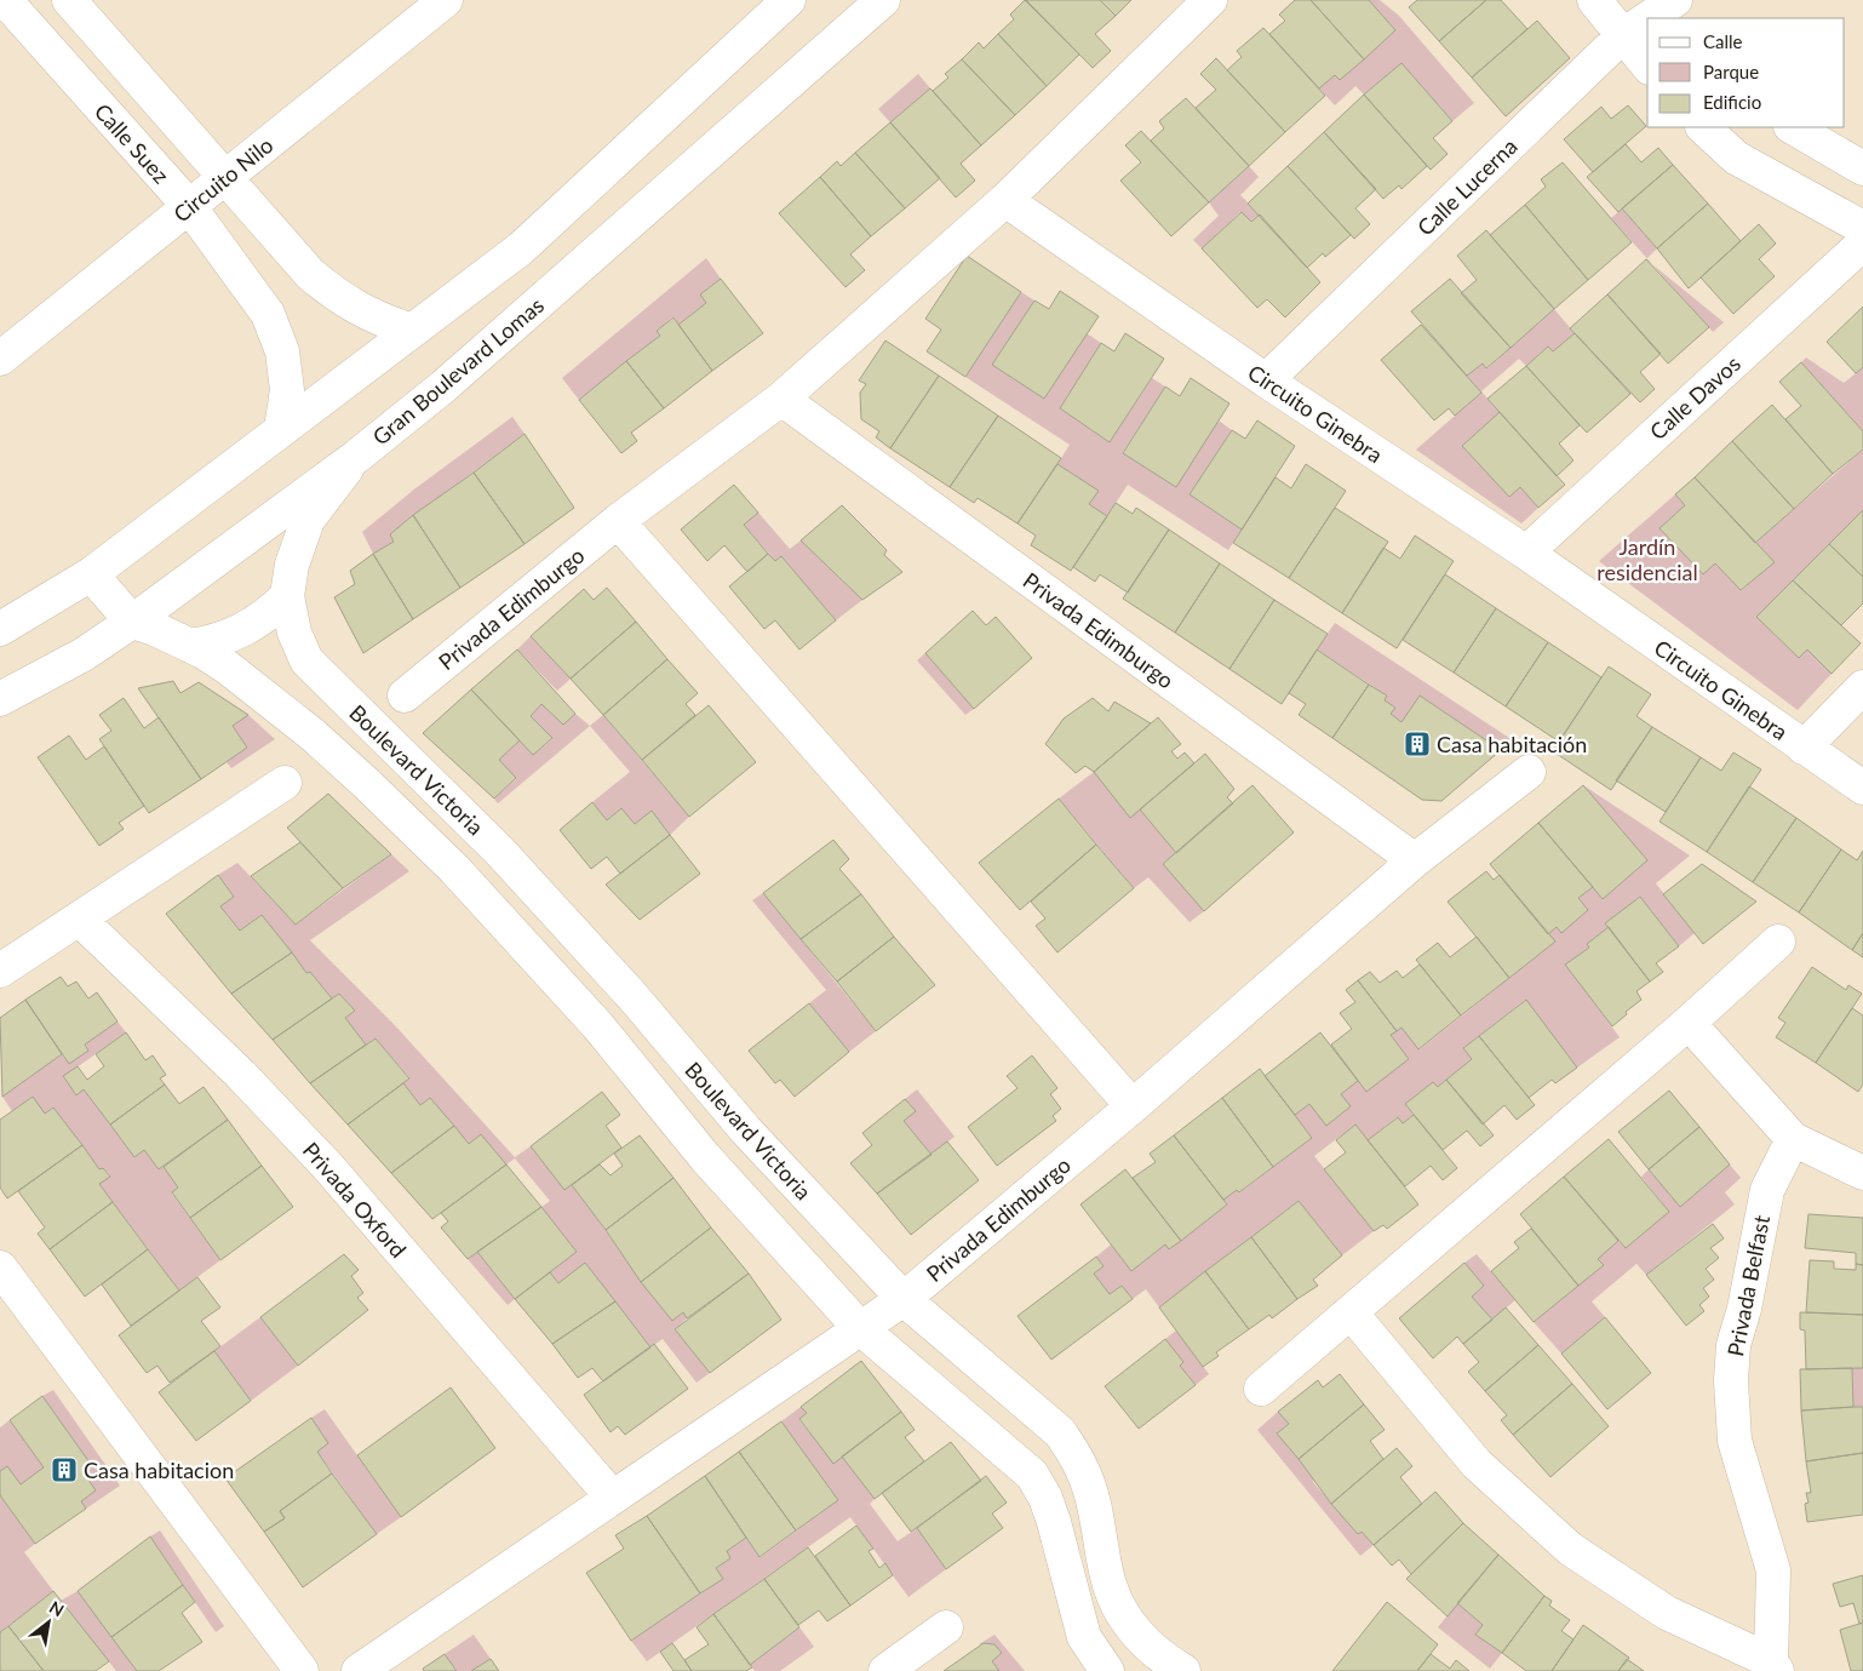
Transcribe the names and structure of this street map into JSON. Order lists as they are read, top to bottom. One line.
{"streets":{"street":["Calle Suez","Circuito Nilo","Calle Lucerna","Gran Boulevard Lomas","Calle Davos","Circuito Ginebra","Privada Edimburgo","Boulevard Victoria","Privada Oxford","Privada Belfast"]},"crossings":[["Calle Suez","Circuito Nilo"],["Calle Lucerna","Circuito Ginebra"],["Gran Boulevard Lomas","Boulevard Victoria"],["Calle Davos","Circuito Ginebra"],["Circuito Ginebra","Privada Edimburgo"],["Privada Edimburgo","Boulevard Victoria"]],"parks":["Jardín residencial"],"places":{"building":["Casa habitación","Casa habitacion"]},"legend":["Calle","Parque","Edificio"],"north":"top right"}
